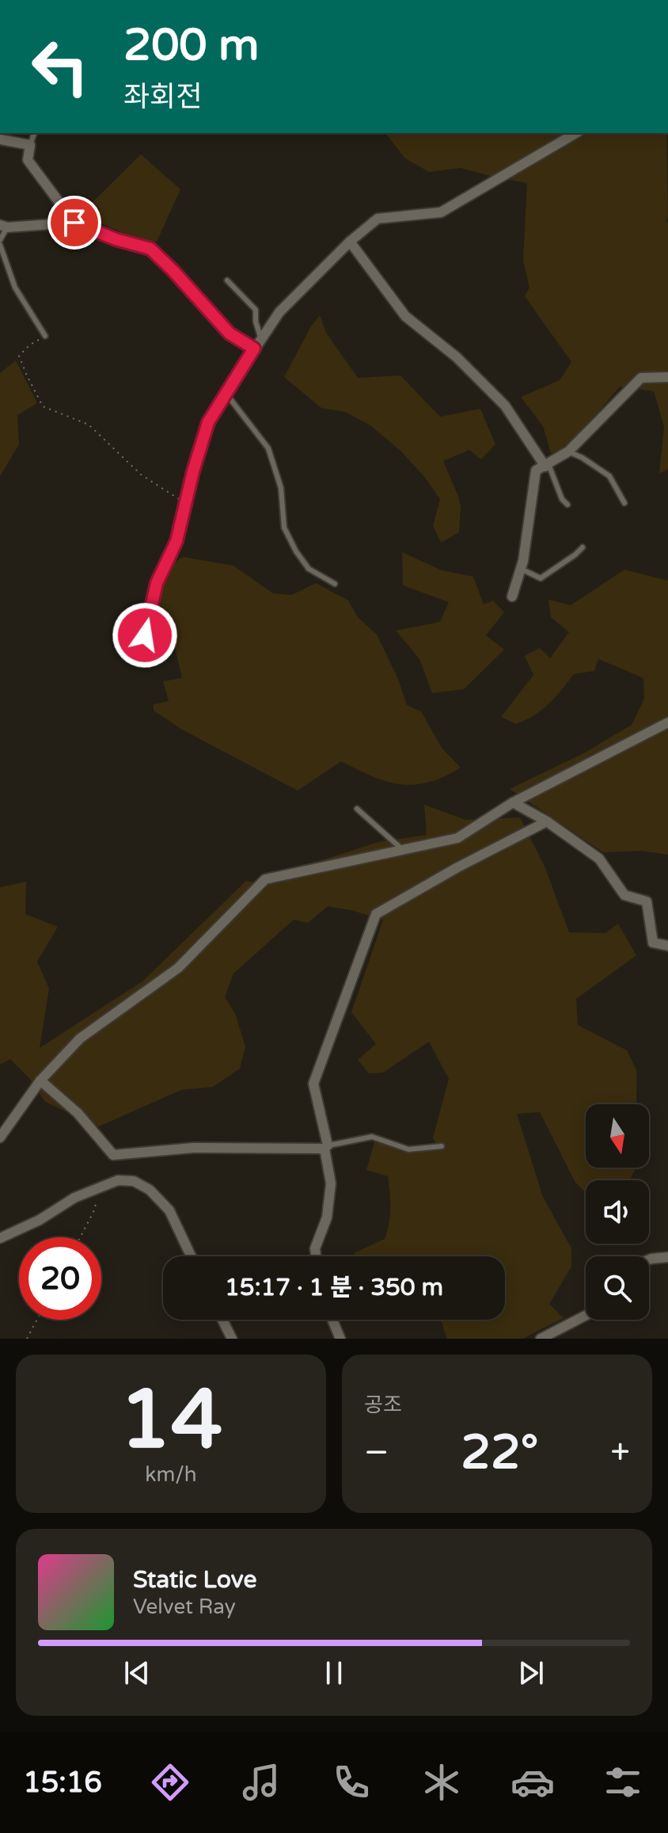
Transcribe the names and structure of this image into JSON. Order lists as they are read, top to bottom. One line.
{"north":"bottom","page":{"turn":["200 m","좌회전"],"limit":"20","trip":"15:17 · 1 분 · 350 m","tile":[["14","km/h"],"공조"],"heat":["−","22°","+"],"song":["Static Love","Velvet Ray"],"tabs":"15:16"}}
